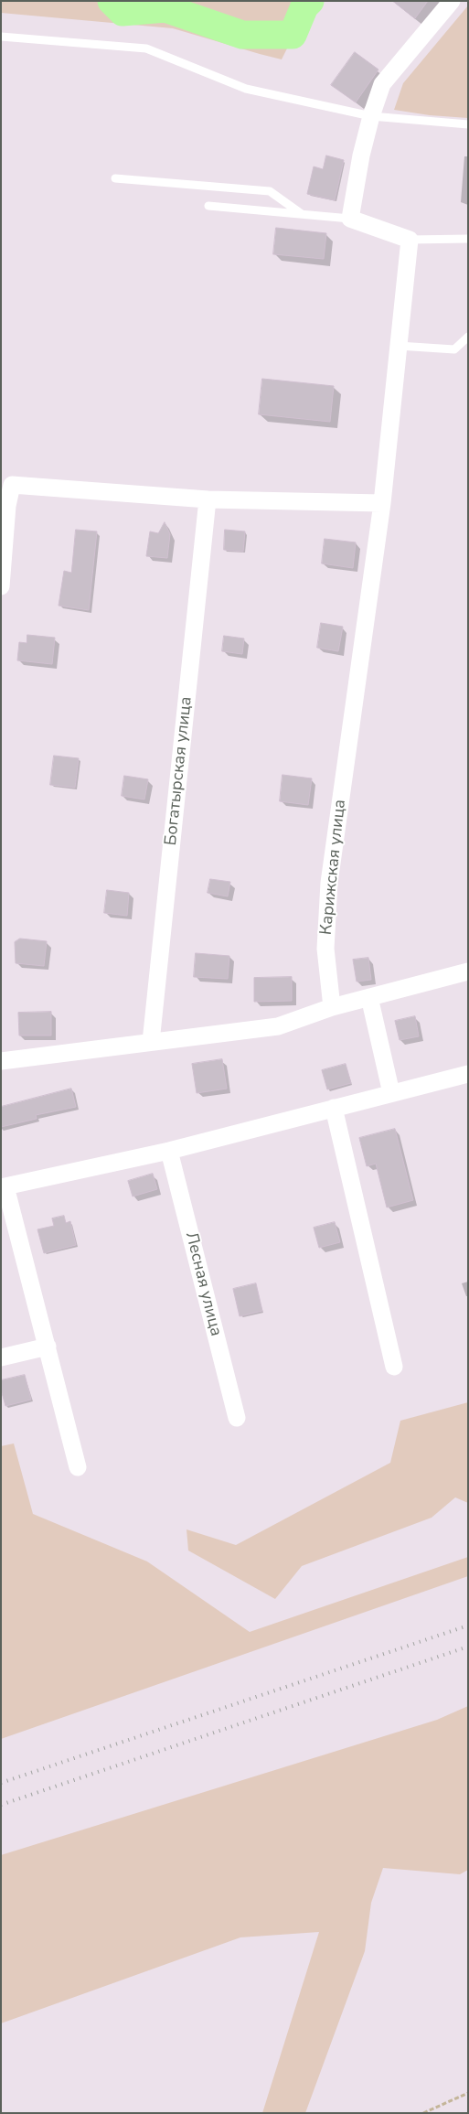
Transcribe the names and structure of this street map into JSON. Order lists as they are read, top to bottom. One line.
{"streets":{"street":["Богатырская улица","Карижская улица","Лесная улица"]}}
